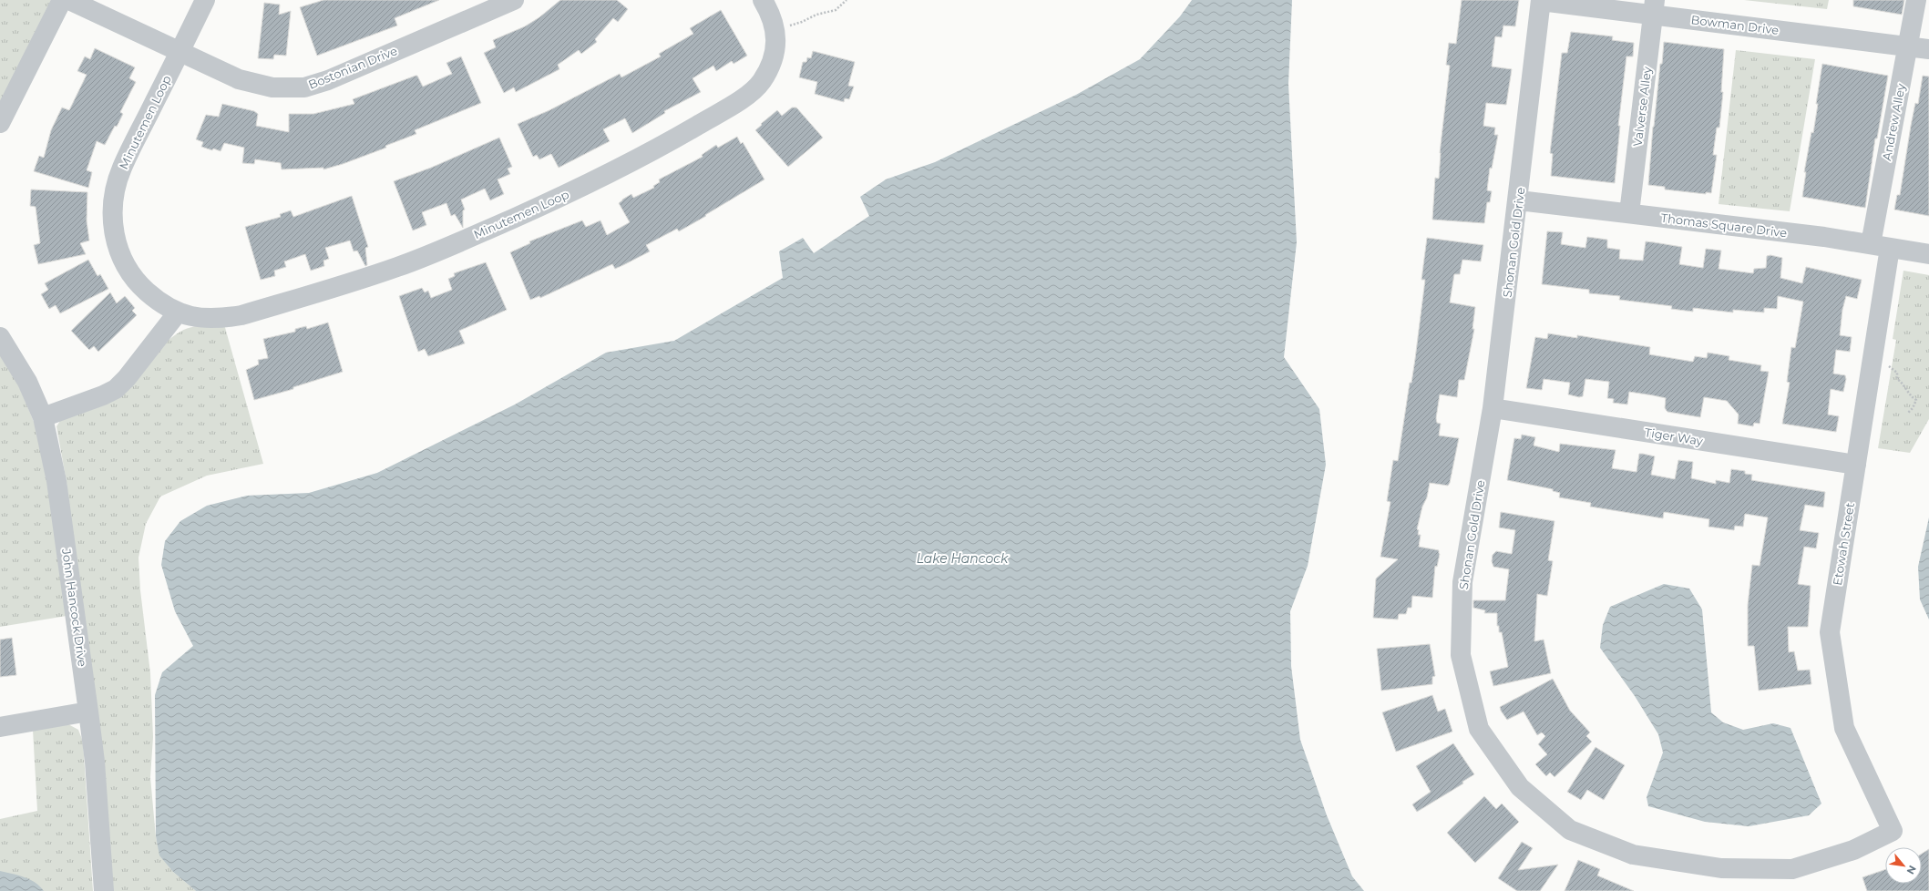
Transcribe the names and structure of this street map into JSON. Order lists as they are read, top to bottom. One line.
{"streets":{"street":["Bowman Drive","Bostonian Drive","Valverse Alley","Minutemen Loop","Andrew Alley","Thomas Square Drive","Shonan Gold Drive","Tiger Way","Etowah Street","John Hancock Drive"]},"crossings":[["Bowman Drive","Valverse Alley"],["Bowman Drive","Andrew Alley"],["Bowman Drive","Shonan Gold Drive"],["Bostonian Drive","Minutemen Loop"],["Valverse Alley","Thomas Square Drive"],["Andrew Alley","Thomas Square Drive"],["Thomas Square Drive","Shonan Gold Drive"],["Thomas Square Drive","Etowah Street"],["Shonan Gold Drive","Tiger Way"],["Shonan Gold Drive","Etowah Street"],["Tiger Way","Etowah Street"]],"water":["Lake Hancock"],"north":"bottom right"}
